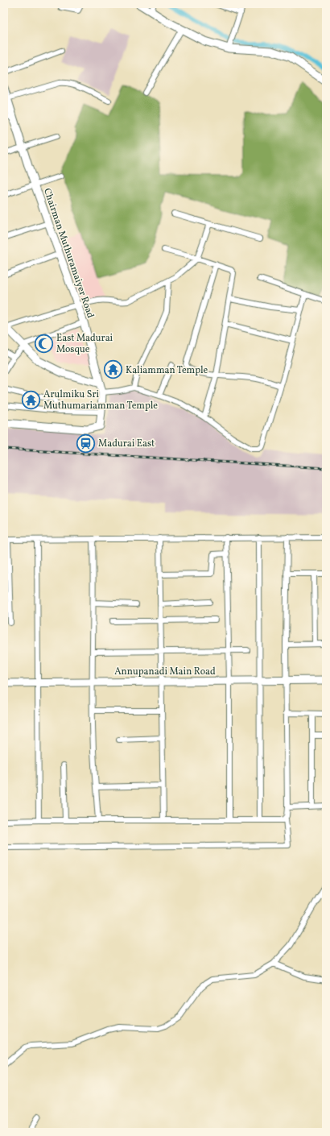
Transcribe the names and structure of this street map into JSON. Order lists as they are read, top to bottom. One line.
{"streets":{"street":["Chairman Muthuramaiyer Road","Annupanadi Main Road"]},"places":{"mosque":["East Madurai Mosque"],"temple":["Kaliamman Temple","Arulmiku Sri Muthumariamman Temple"],"station":["Madurai East"]}}
